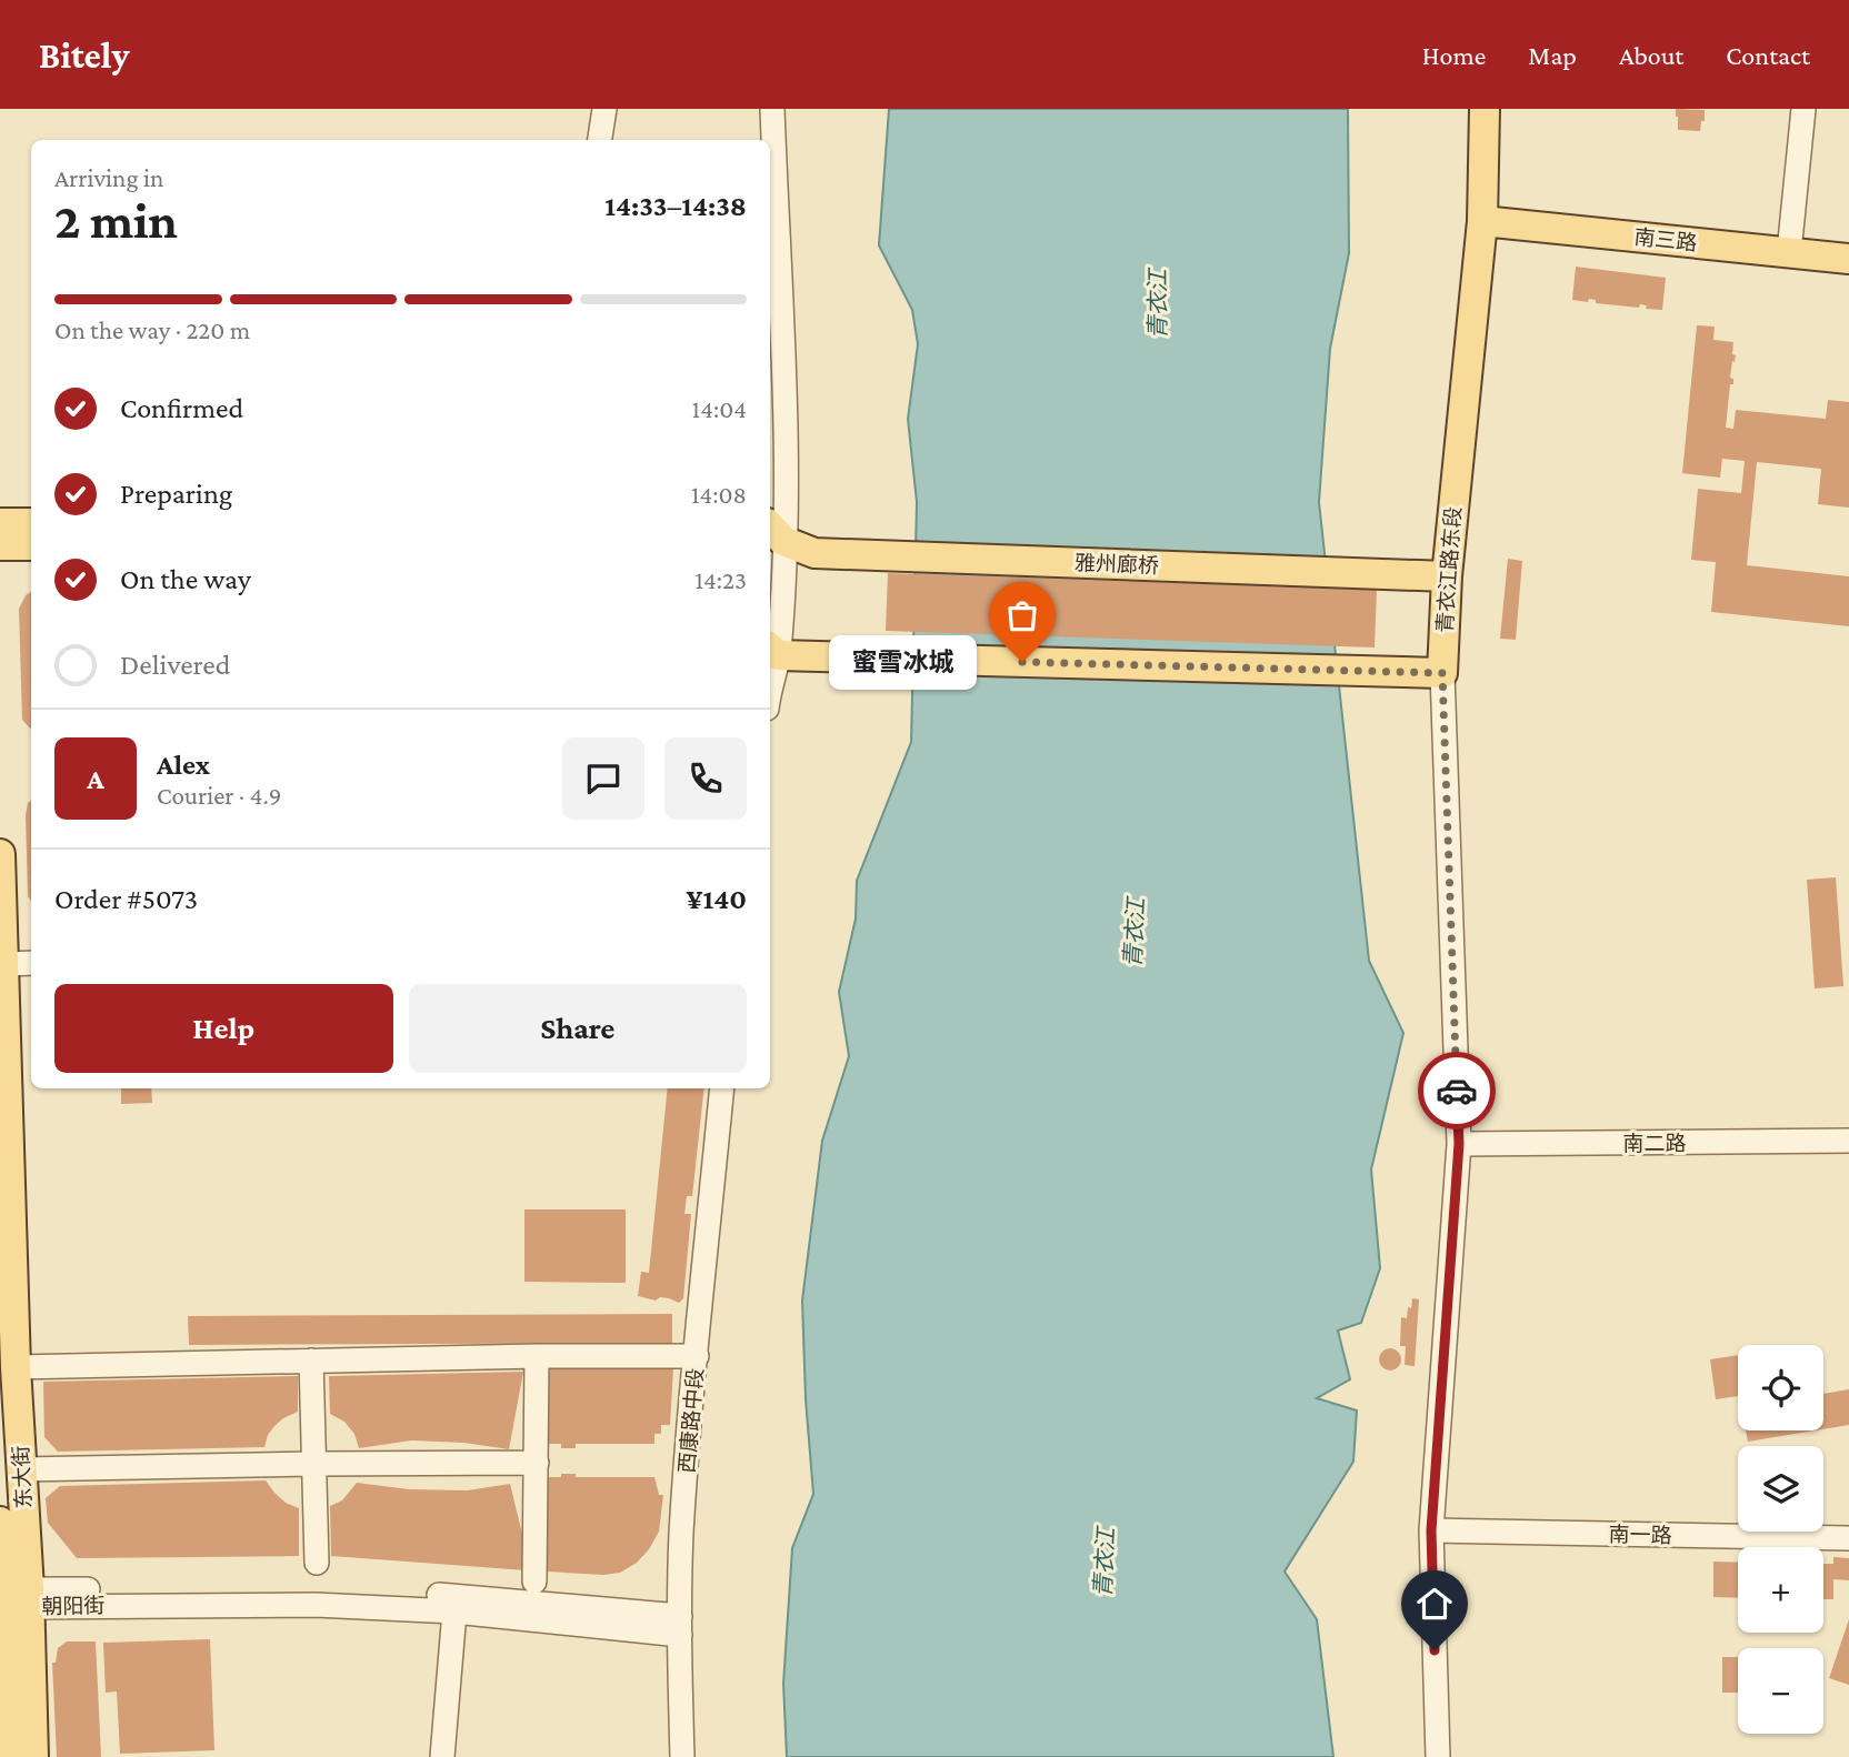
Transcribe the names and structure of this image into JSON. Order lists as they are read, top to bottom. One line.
{"streets":{"main road":["南三路","雅州廊桥","青衣江路东段","东大街"],"street":["南二路","西康路中段","南一路","朝阳街"]},"crossings":[["南三路","青衣江路东段"],["雅州廊桥","青衣江路东段"],["青衣江路东段","南二路"],["青衣江路东段","南一路"],["西康路中段","朝阳街"],["东大街","朝阳街"]],"water":["青衣江"],"places":["蜜雪冰城"],"page":{"header":"Bitely","nav":["Home","Map","About","Contact"],"heading":["2 min","Arriving in","14:33–14:38"],"panel":["Alex","Courier · 4.9","Order #5073","¥140"],"bar":"On the way · 220 m","list":[["Confirmed","14:04"],["Preparing","14:08"],["On the way","14:23"],"Delivered"],"bubble":"蜜雪冰城","round":"A","buttons":["Help","Share"],"map_buttons":["+","−"]}}
